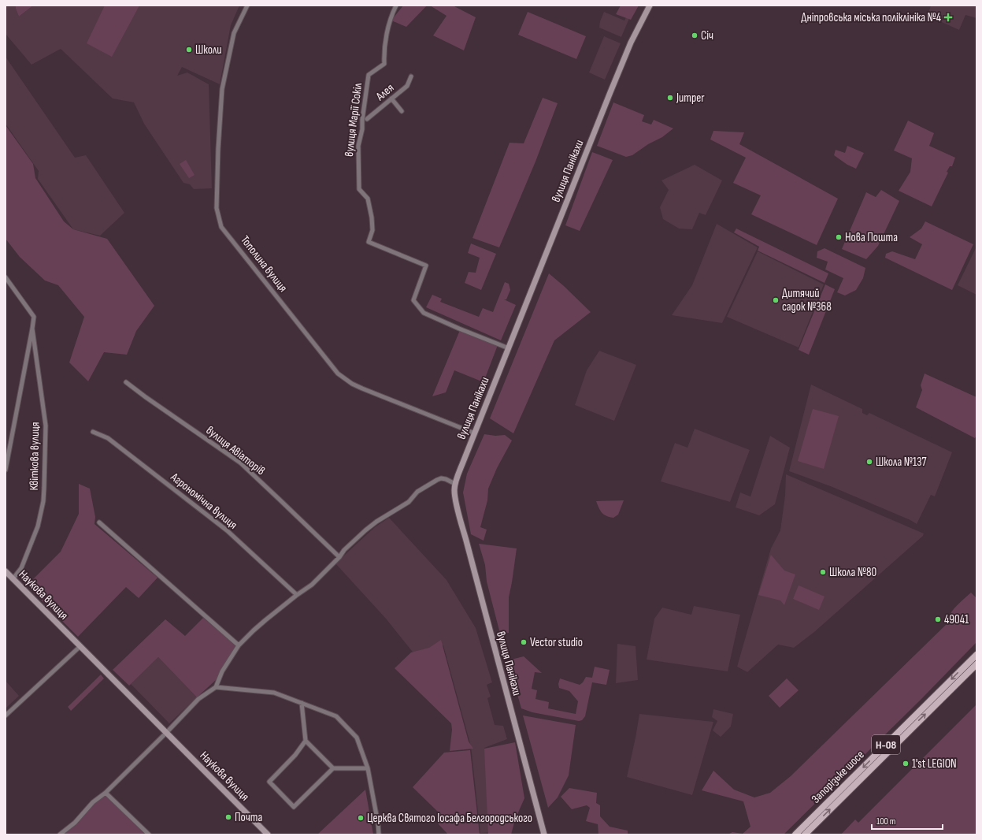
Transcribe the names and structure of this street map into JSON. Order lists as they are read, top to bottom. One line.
{"streets":{"main road":["Н-08","Запорізьке шосе"],"street":["Алея","вулиця Марії Сокіл","вулиця Панікахи","Тополина вулиця","вулиця Авіаторів","Квіткова вулиця","Агрономічна вулиця","Наукова вулиця"]},"crossings":[["вулиця Марії Сокіл","вулиця Панікахи"],["вулиця Панікахи","Тополина вулиця"],["Квіткова вулиця","Наукова вулиця"]],"places":{"health":["Дніпровська міська поліклініка №4"],"other":["Січ","Школи","Jumper","Нова Пошта","Дитячий садок №368","Школа №137","Школа №80","49041","Vector studio","1'st LEGION","Почта","Церква Святого Іосафа Белгородського"]},"scale_bar":"100 m"}
